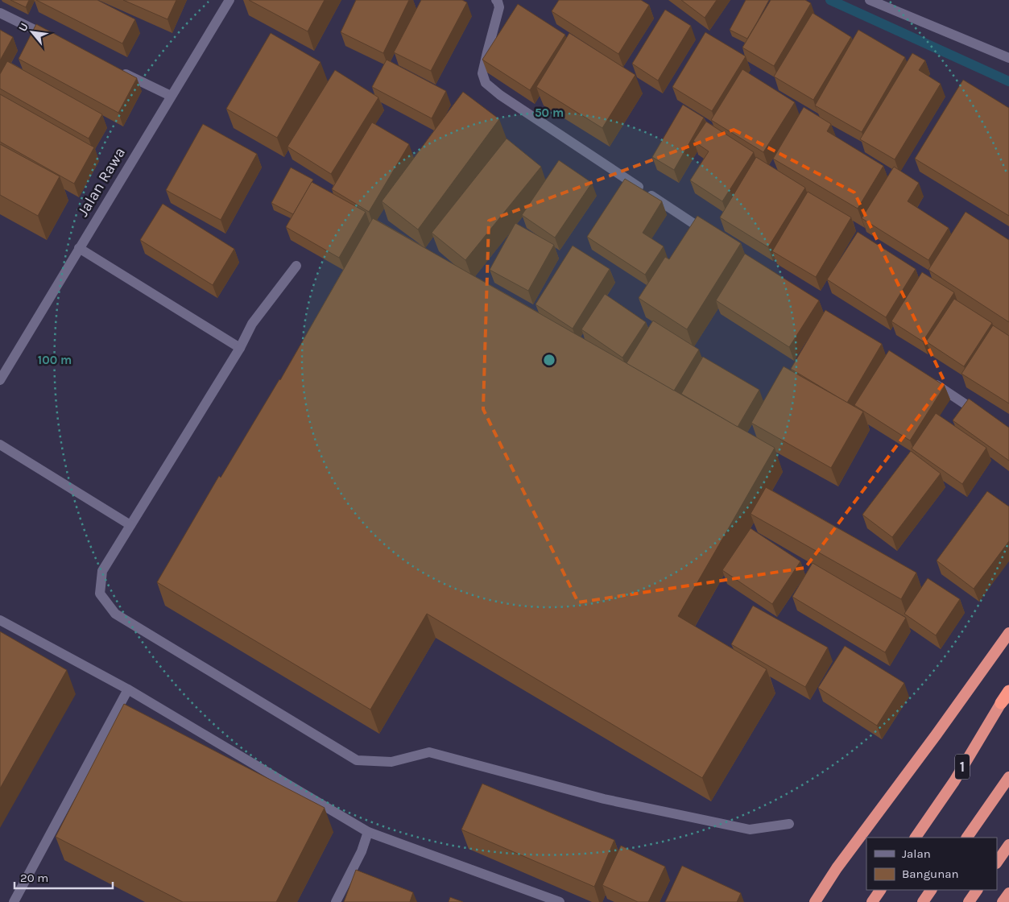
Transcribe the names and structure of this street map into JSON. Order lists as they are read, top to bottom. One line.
{"streets":{"highway":["1"],"street":["Jalan Rawa"]},"legend":["Jalan","Bangunan"],"scale_bar":"20 m","north":"top left","rings":["50 m","100 m"]}
